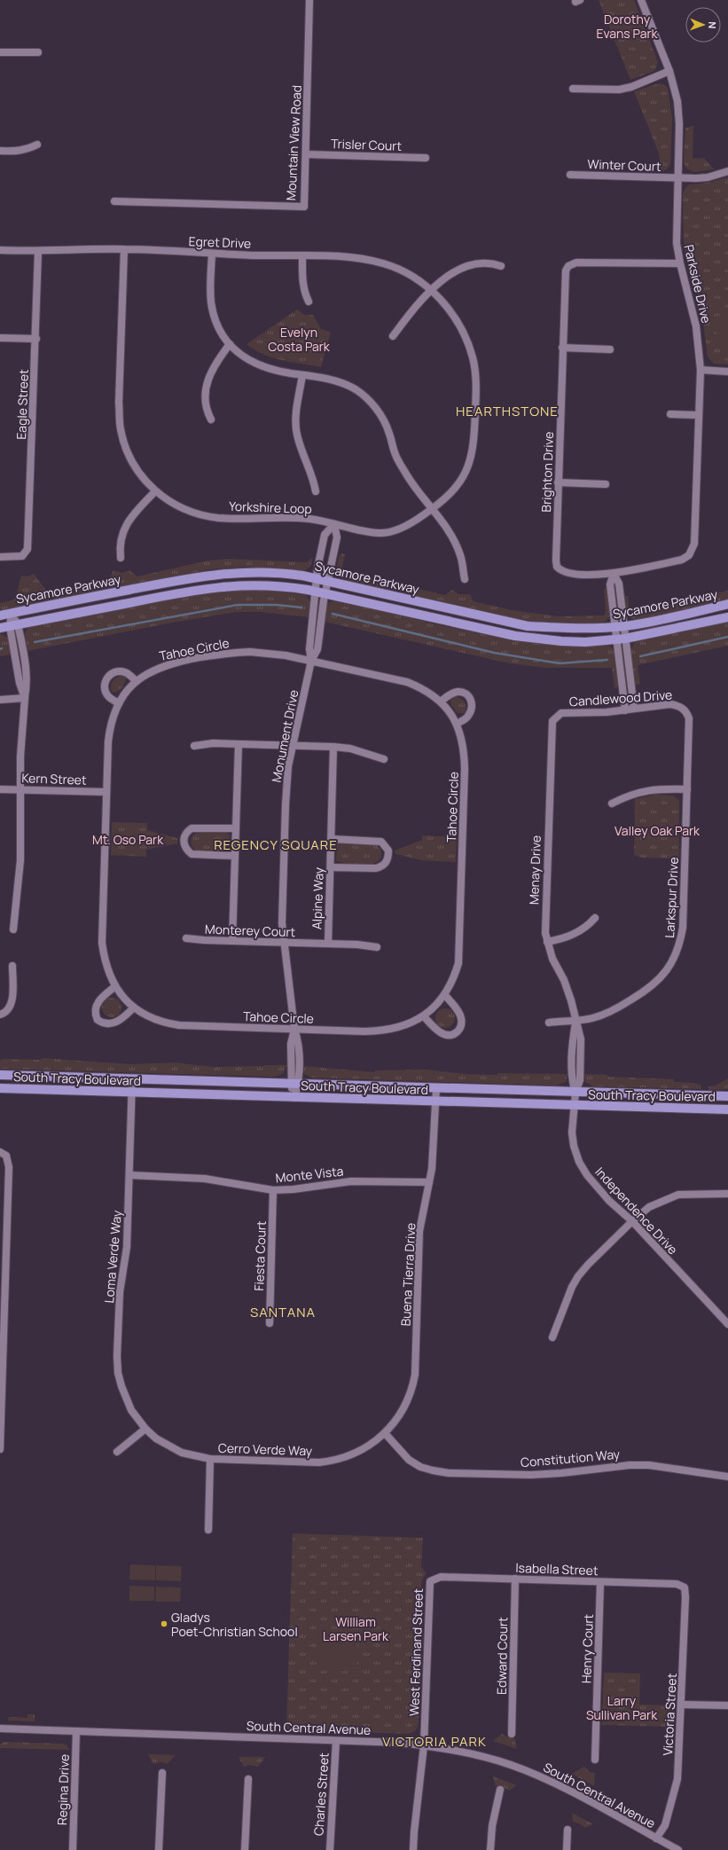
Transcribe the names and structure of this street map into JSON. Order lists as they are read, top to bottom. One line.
{"streets":{"main road":["Sycamore Parkway","South Tracy Boulevard"],"street":["Mountain View Road","Trisler Court","Winter Court","Egret Drive","Parkside Drive","Eagle Street","Brighton Drive","Yorkshire Loop","Tahoe Circle","Candlewood Drive","Monument Drive","Kern Street","Menay Drive","Larkspur Drive","Alpine Way","Monterey Court","Monte Vista","Independence Drive","Fiesta Court","Loma Verde Way","Buena Tierra Drive","Cerro Verde Way","Constitution Way","Isabella Street","Henry Court","West Ferdinand Street","Edward Court","Victoria Street","South Central Avenue","Regina Drive","Charles Street"]},"crossings":[["Mountain View Road","Trisler Court"],["Winter Court","Parkside Drive"],["Egret Drive","Eagle Street"],["Egret Drive","Yorkshire Loop"],["Parkside Drive","Brighton Drive"],["Yorkshire Loop","Monument Drive"],["Sycamore Parkway","Monument Drive"],["Tahoe Circle","Monument Drive"],["Tahoe Circle","Kern Street"],["Candlewood Drive","Menay Drive"],["Candlewood Drive","Larkspur Drive"],["Monument Drive","Monterey Court"],["Monument Drive","South Tracy Boulevard"],["Menay Drive","Larkspur Drive"],["Menay Drive","South Tracy Boulevard"],["Menay Drive","Independence Drive"],["Alpine Way","Monterey Court"],["South Tracy Boulevard","Independence Drive"],["South Tracy Boulevard","Loma Verde Way"],["South Tracy Boulevard","Buena Tierra Drive"],["Monte Vista","Fiesta Court"],["Monte Vista","Loma Verde Way"],["Monte Vista","Buena Tierra Drive"],["Loma Verde Way","Cerro Verde Way"],["Buena Tierra Drive","Cerro Verde Way"],["Buena Tierra Drive","Constitution Way"],["Cerro Verde Way","Constitution Way"],["Isabella Street","Henry Court"],["Isabella Street","West Ferdinand Street"],["Isabella Street","Edward Court"],["Isabella Street","Victoria Street"],["West Ferdinand Street","South Central Avenue"],["Victoria Street","South Central Avenue"],["South Central Avenue","Regina Drive"],["South Central Avenue","Charles Street"]],"districts":["HEARTHSTONE","REGENCY SQUARE","SANTANA","VICTORIA PARK"],"parks":["Dorothy Evans Park","Evelyn Costa Park","Valley Oak Park","Mt. Oso Park","William Larsen Park","Larry Sullivan Park"],"places":["Gladys Poet-Christian School"],"north":"right"}
